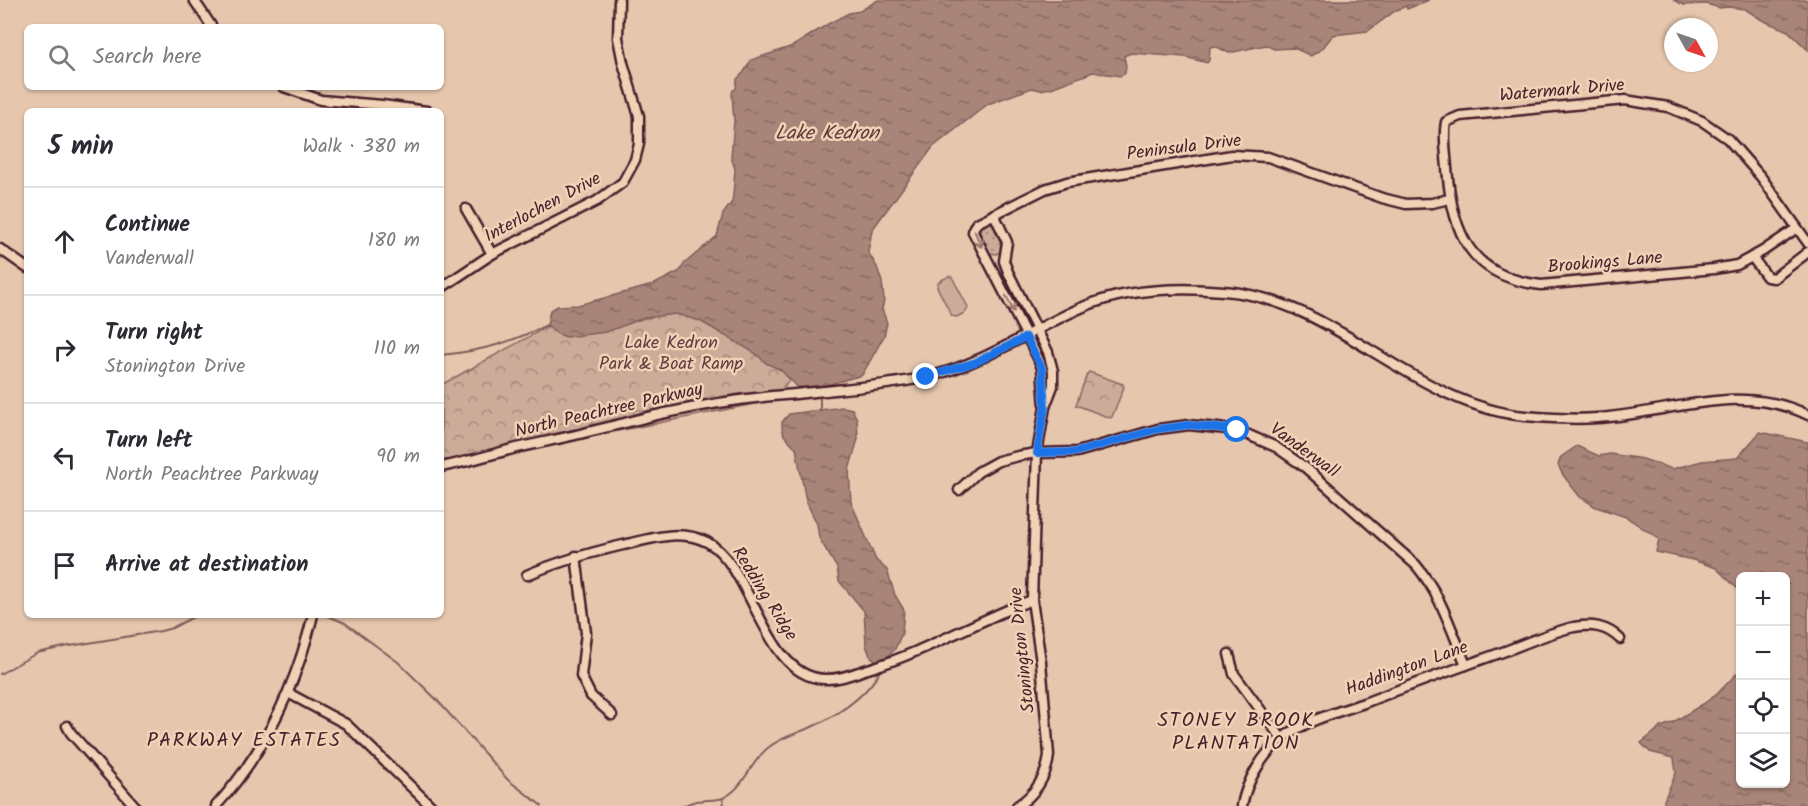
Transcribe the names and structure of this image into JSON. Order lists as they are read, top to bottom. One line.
{"streets":{"street":["Watermark Drive","Peninsula Drive","Interlochen Drive","Brookings Lane","North Peachtree Parkway","Vanderwall","Redding Ridge","Stonington Drive","Haddington Lane"]},"crossings":[["Watermark Drive","Peninsula Drive"],["Watermark Drive","Brookings Lane"],["Peninsula Drive","Brookings Lane"],["Peninsula Drive","North Peachtree Parkway"],["Peninsula Drive","Stonington Drive"],["North Peachtree Parkway","Stonington Drive"],["Vanderwall","Stonington Drive"],["Vanderwall","Haddington Lane"],["Redding Ridge","Stonington Drive"]],"districts":["STONEY BROOK PLANTATION","PARKWAY ESTATES"],"water":["Lake Kedron"],"parks":["Lake Kedron Park & Boat Ramp"],"north":"bottom right","page":{"search":"Search here","heading":["5 min","Walk · 380 m"],"list":[["Continue","Vanderwall","180 m"],["Turn right","Stonington Drive","110 m"],["Turn left","North Peachtree Parkway","90 m"],"Arrive at destination"],"map_buttons":["+","−"]}}
